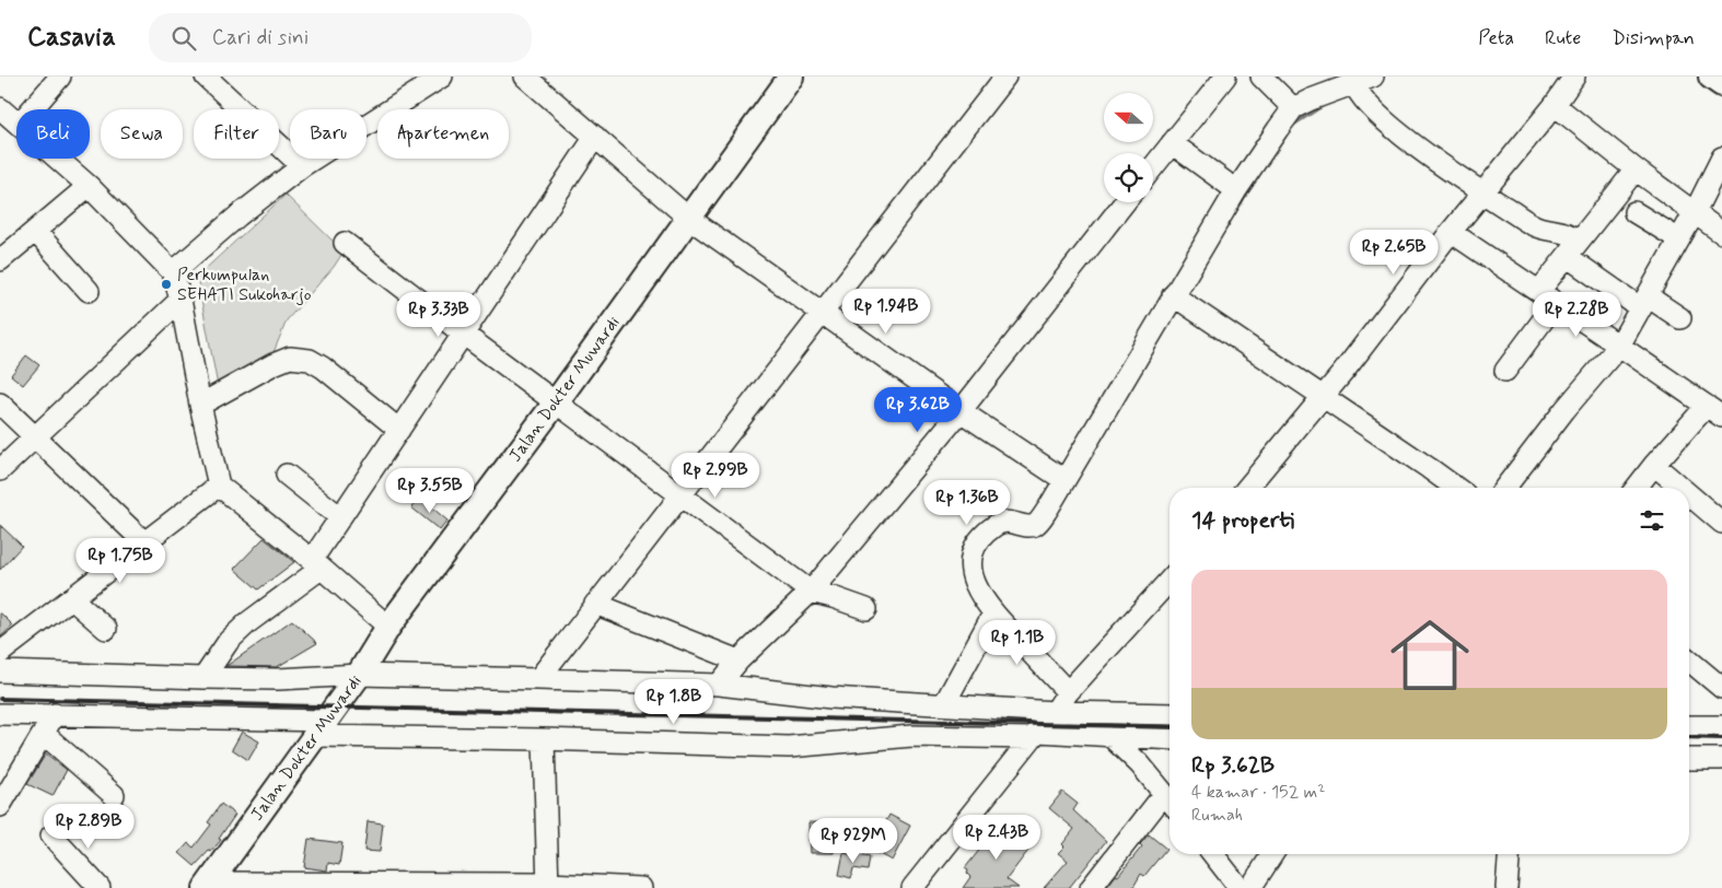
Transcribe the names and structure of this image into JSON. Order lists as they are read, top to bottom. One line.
{"streets":{"main road":["Jalan Dokter Muwardi"]},"places":["Perkumpulan SEHATI Sukoharjo"],"north":"left","page":{"header":"Casavia","search":"Cari di sini","nav":["Peta","Rute","Disimpan"],"chip":["Beli","Sewa","Filter","Baru","Apartemen"],"price":["Rp 2.65B","Rp 1.94B","Rp 3.33B","Rp 2.28B","Rp 3.62B","Rp 2.99B","Rp 3.55B","Rp 1.36B","Rp 1.75B","Rp 1.1B","Rp 1.8B","Rp 2.89B","Rp 2.43B","Rp 929M"],"heading":"14 properti","list":[{"name":"Rp 3.62B","note":"4 kamar · 152 m² · Rumah"}]}}
